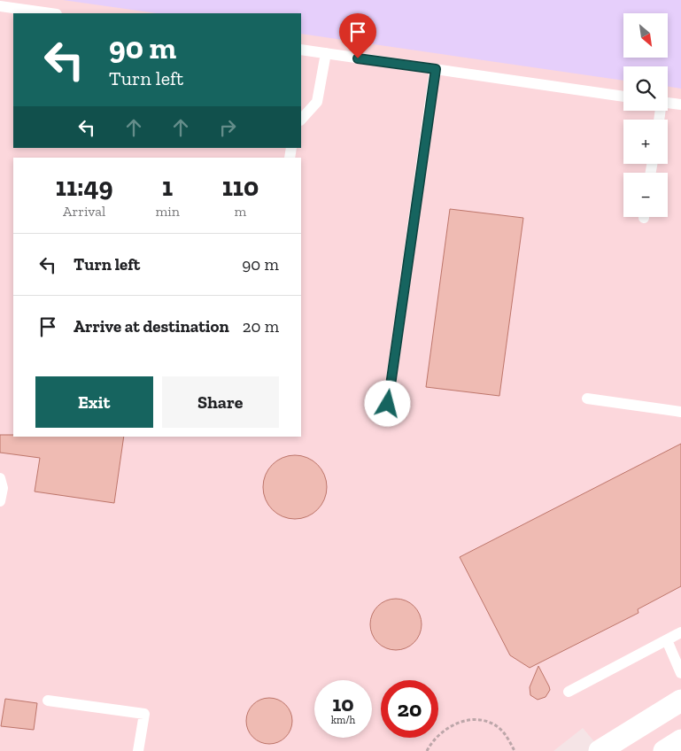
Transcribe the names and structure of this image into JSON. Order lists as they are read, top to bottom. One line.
{"north":"bottom right","page":{"map_buttons":["+","−"],"turn":["90 m","Turn left"],"eta":["11:49","Arrival","1","min","110","m"],"list":[{"name":"Turn left","value":"90 m"},{"name":"Arrive at destination","value":"20 m"}],"buttons":["Exit","Share"],"speed":"10 km/h","limit":"20"}}
